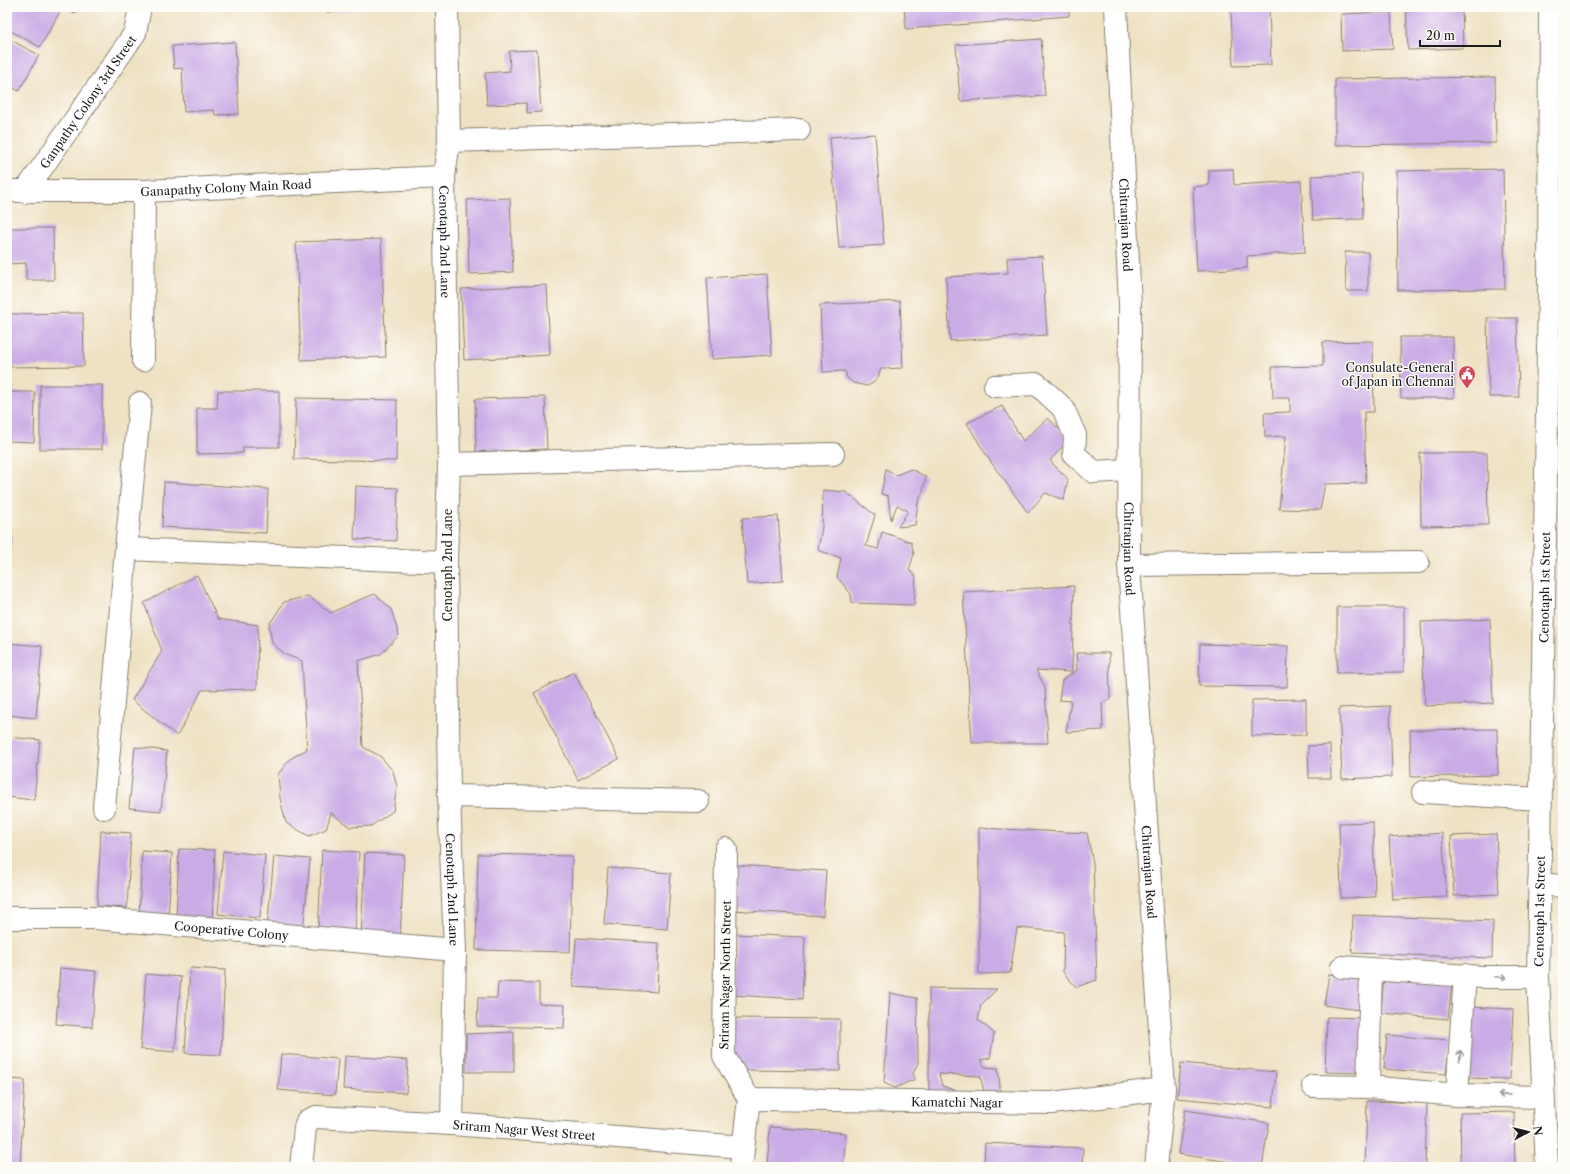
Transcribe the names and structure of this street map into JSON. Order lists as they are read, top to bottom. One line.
{"streets":{"street":["Ganpathy Colony 3rd Street","Ganapathy Colony Main Road","Chitranjan Road","Cenotaph 2nd Lane","Cenotaph 1st Street","Cooperative Colony","Sriram Nagar North Street","Kamatchi Nagar","Sriram Nagar West Street"]},"crossings":[["Ganpathy Colony 3rd Street","Ganapathy Colony Main Road"],["Ganapathy Colony Main Road","Cenotaph 2nd Lane"],["Chitranjan Road","Kamatchi Nagar"],["Cenotaph 2nd Lane","Cooperative Colony"],["Cenotaph 2nd Lane","Sriram Nagar West Street"],["Sriram Nagar North Street","Kamatchi Nagar"]],"places":{"public building":["Consulate-General of Japan in Chennai"]},"scale_bar":"20 m","north":"right"}
